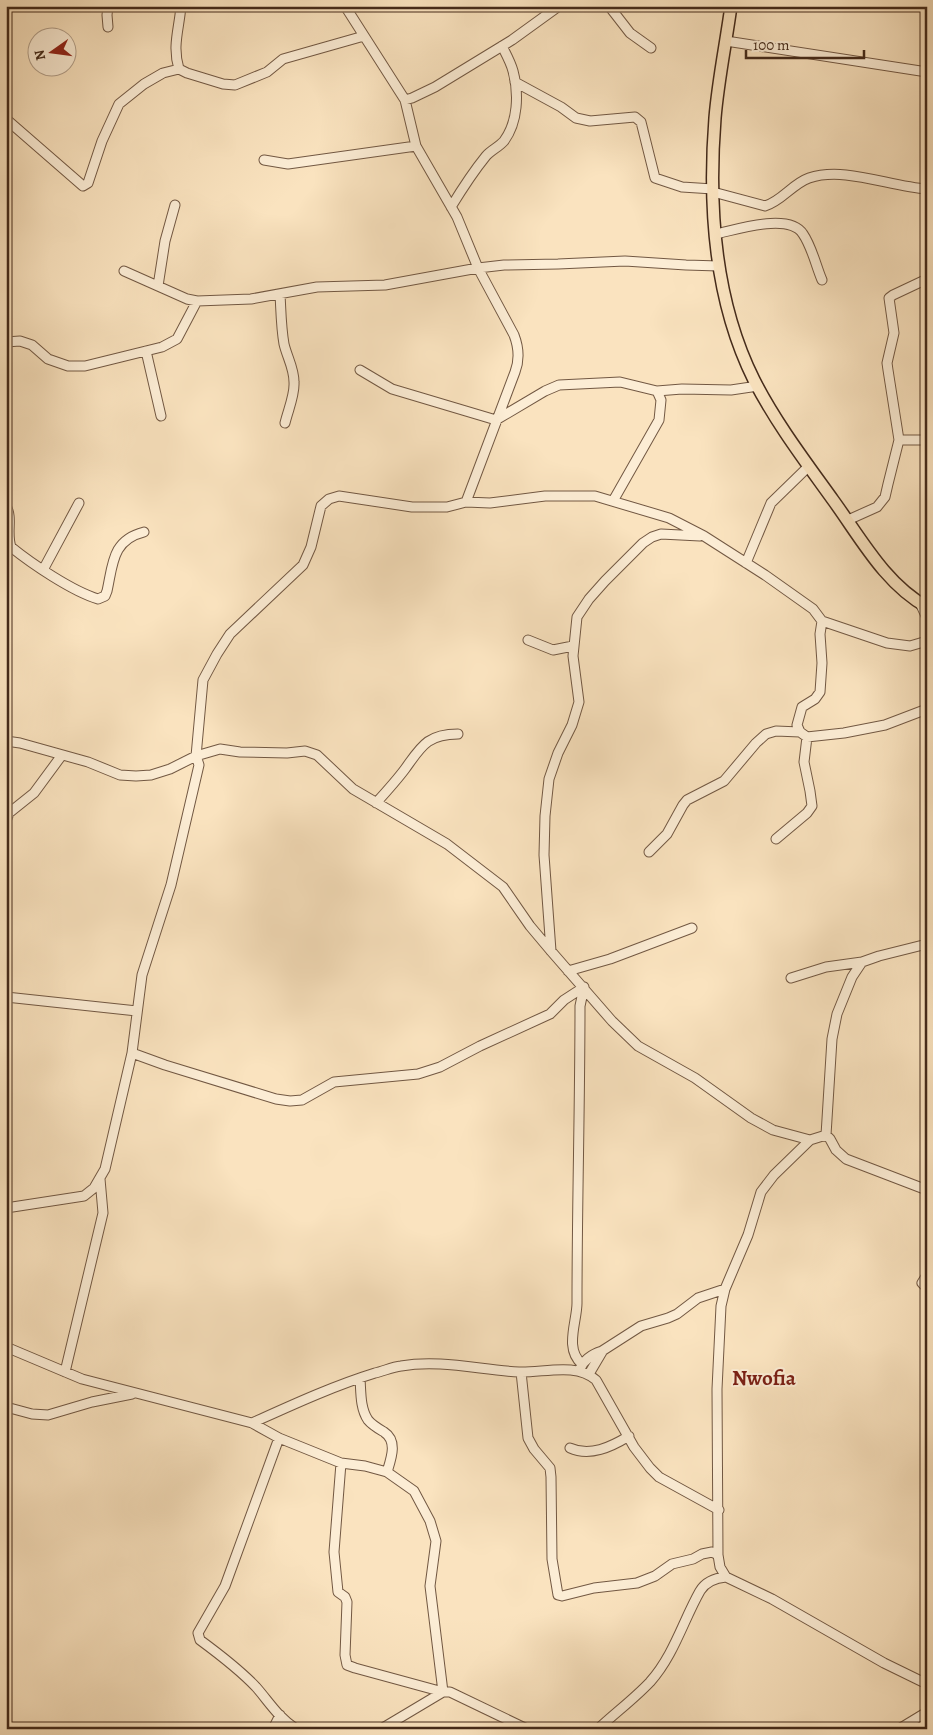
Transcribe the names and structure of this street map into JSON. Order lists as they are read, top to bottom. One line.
{"districts":["Nwofia"],"scale_bar":"100 m","north":"left"}
